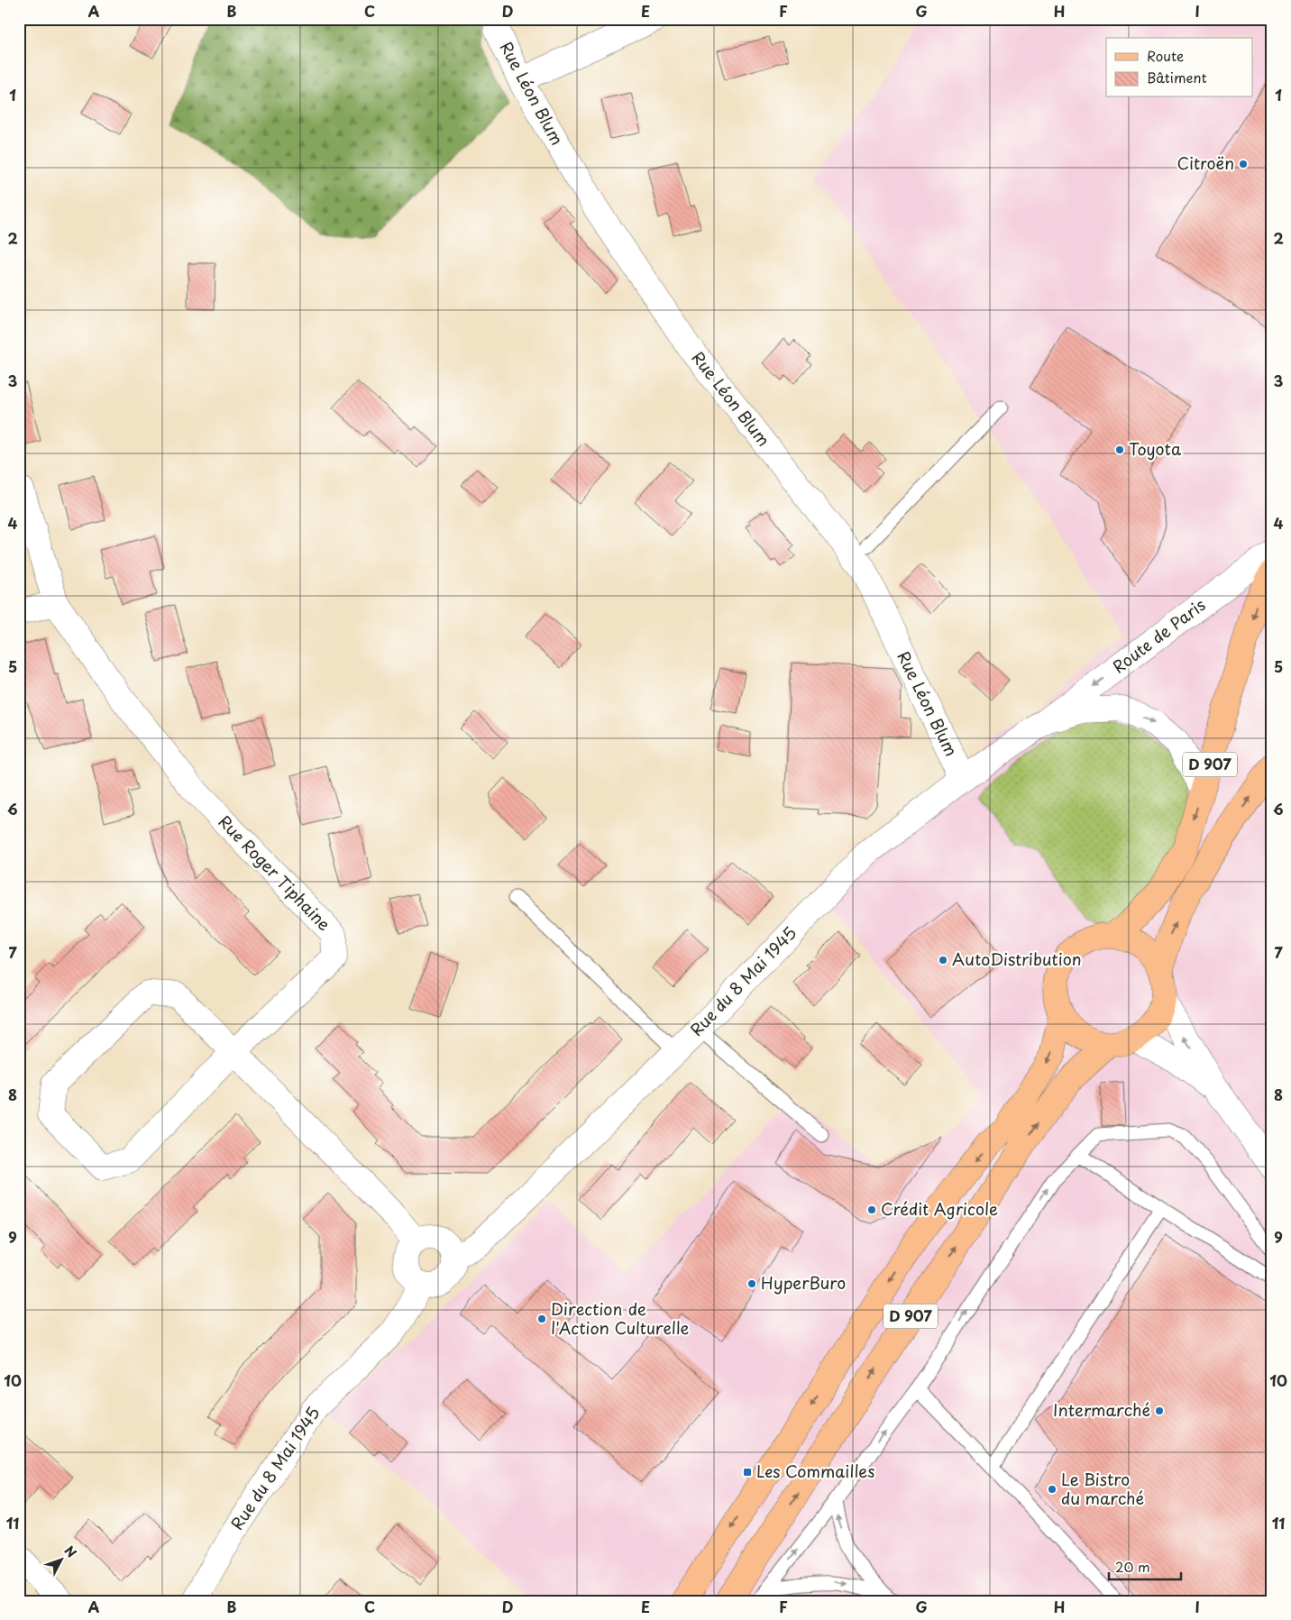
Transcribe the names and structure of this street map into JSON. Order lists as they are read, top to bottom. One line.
{"streets":{"main road":["D 907"],"street":["Rue Léon Blum","Route de Paris","Rue Roger Tiphaine","Rue du 8 Mai 1945"]},"crossings":[["Rue Léon Blum","Rue du 8 Mai 1945"],["Route de Paris","Rue du 8 Mai 1945"]],"one_way":["Route de Paris"],"places":{"other":["Citroën","Toyota","AutoDistribution","Crédit Agricole","HyperBuro","Direction de l'Action Culturelle","Intermarché","Le Bistro du marché"],"transit":["Les Commailles"]},"legend":["Route","Bâtiment"],"scale_bar":"20 m","north":"top right","grid":{"columns":["A","B","C","D","E","F","G","H","I"],"rows":["1","2","3","4","5","6","7","8","9","10","11"]}}
